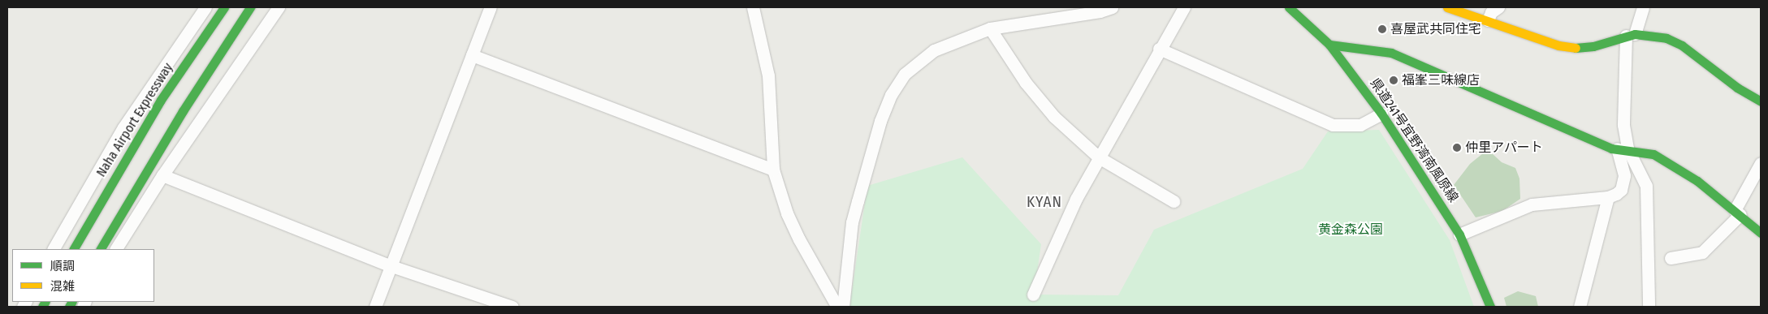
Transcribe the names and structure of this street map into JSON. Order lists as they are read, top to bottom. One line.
{"streets":{"main road":["Naha Airport Expressway","県道241号宜野湾南風原線"]},"districts":["KYAN"],"parks":["黄金森公園"],"places":["喜屋武共同住宅","福峯三味線店","仲里アパート"],"legend":["順調","混雑"]}
